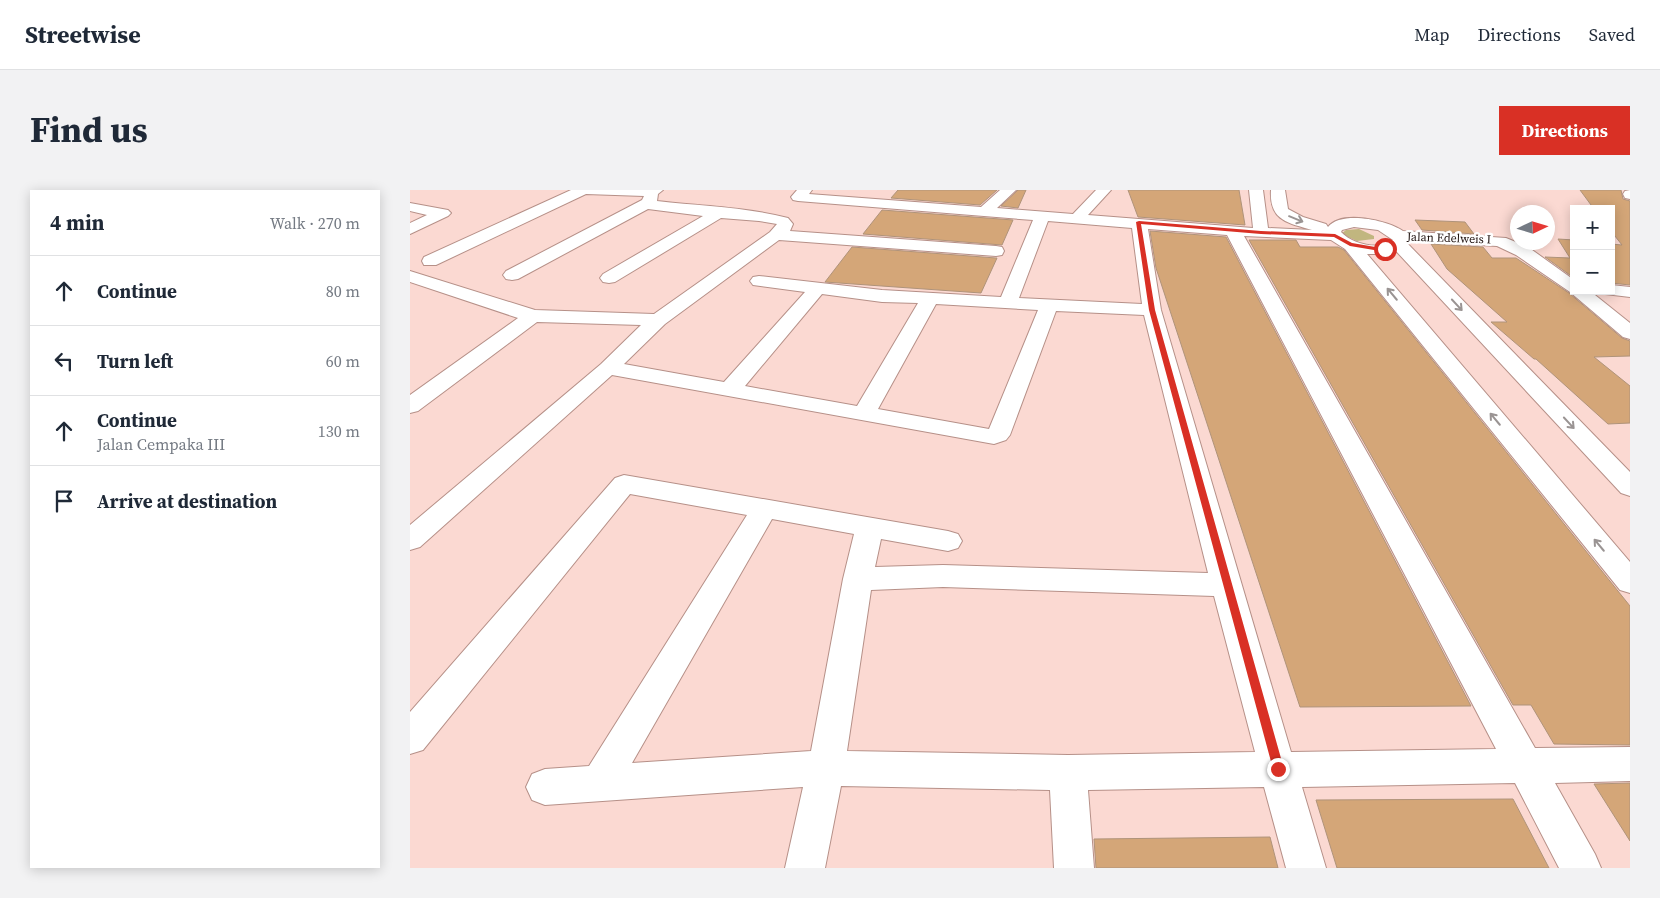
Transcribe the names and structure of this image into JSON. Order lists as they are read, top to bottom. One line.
{"streets":{"street":["Jalan Edelweis I"]},"north":"right","page":{"header":"Streetwise","nav":["Map","Directions","Saved"],"title":"Find us","buttons":"Directions","heading":["4 min","Walk · 270 m"],"map_buttons":["+","−"],"list":[["Continue","80 m"],["Turn left","60 m"],["Continue","Jalan Cempaka III","130 m"],"Arrive at destination"]}}
